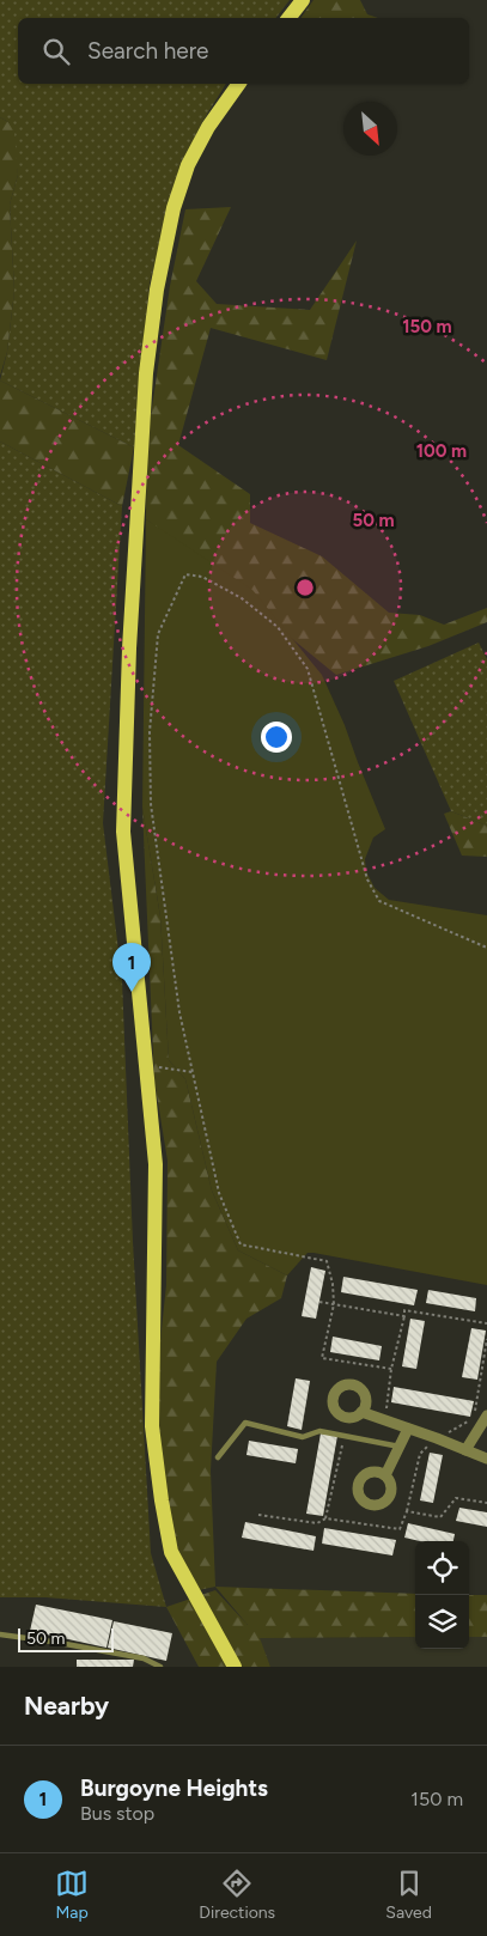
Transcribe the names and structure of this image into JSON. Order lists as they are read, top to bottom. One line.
{"scale_bar":"50 m","north":"bottom right","page":{"search":"Search here","pins":"1","scale":"50 m","heading":"Nearby","list":[{"mark":"1","name":"Burgoyne Heights","note":"Bus stop","value":"150 m"}],"nav":["Map","Directions","Saved"]},"rings":["150 m","100 m","50 m"]}
